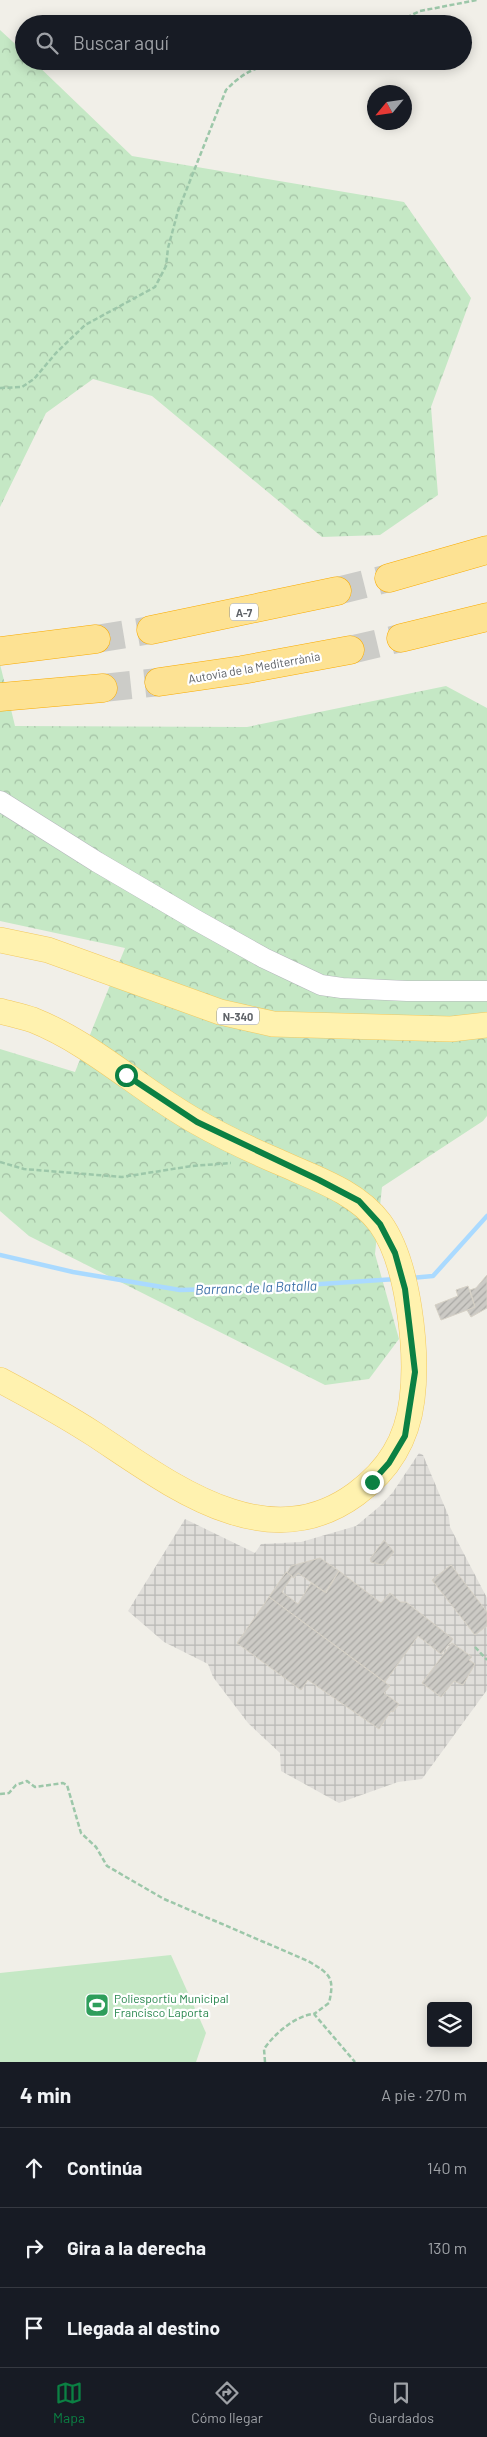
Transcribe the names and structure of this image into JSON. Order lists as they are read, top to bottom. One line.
{"streets":{"highway":["A-7","Autovia de la Mediterrània"],"main road":["N-340"]},"water":["Barranc de la Batalla"],"places":{"sports":["Poliesportiu Municipal Francisco Laporta"]},"north":"bottom left","page":{"search":"Buscar aquí","heading":["4 min","A pie · 270 m"],"list":[["Continúa","140 m"],["Gira a la derecha","130 m"],"Llegada al destino"],"nav":["Mapa","Cómo llegar","Guardados"]}}
